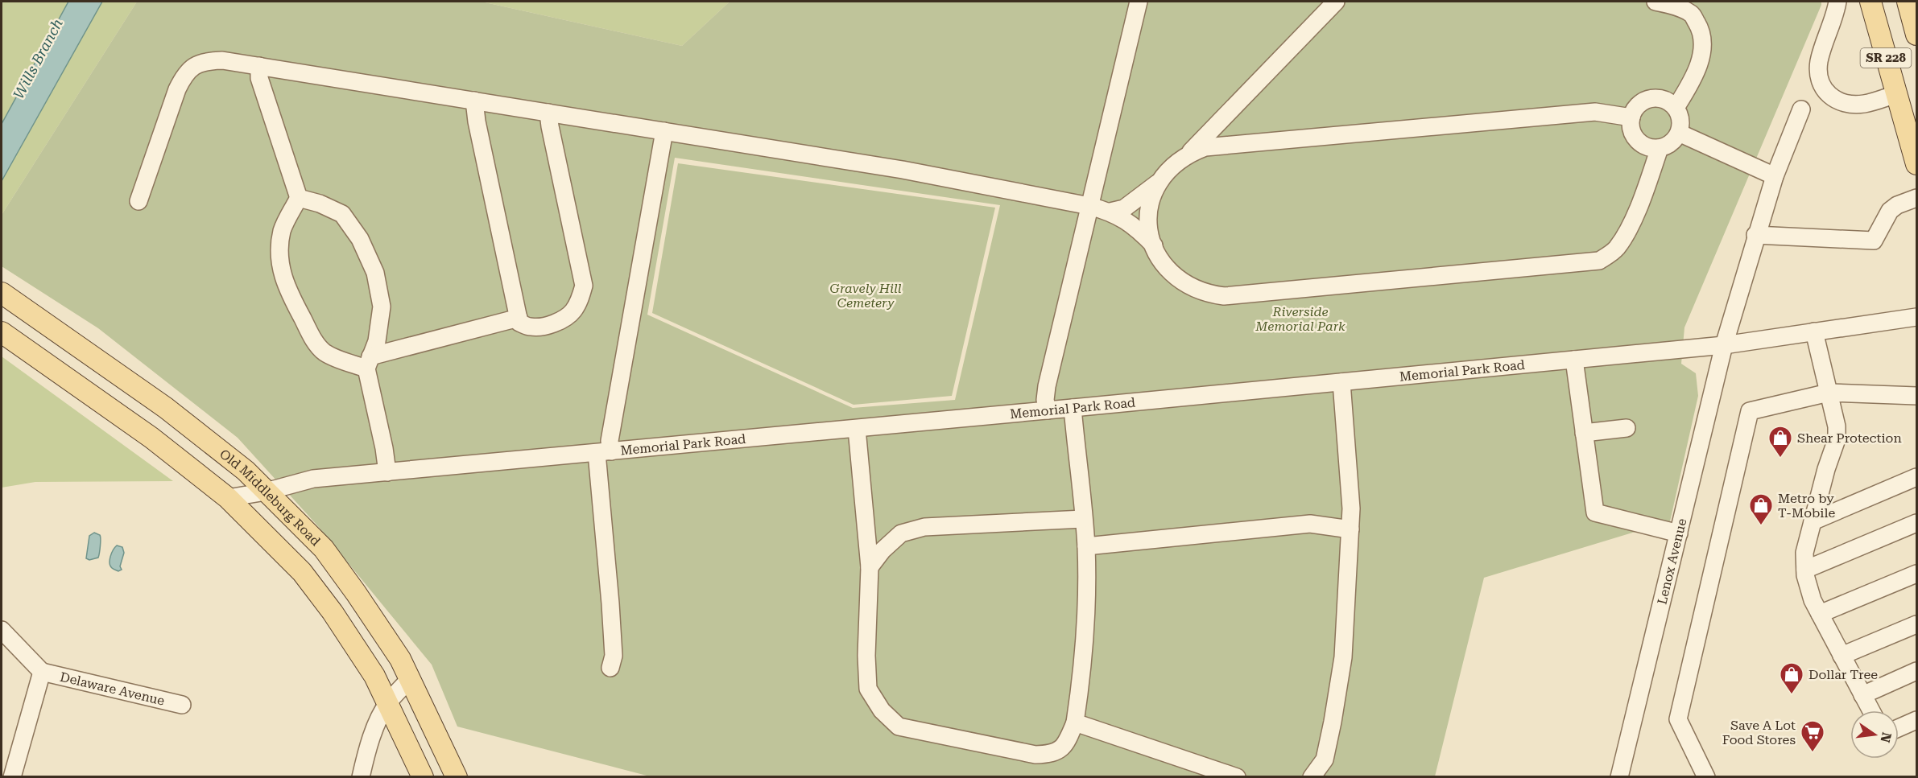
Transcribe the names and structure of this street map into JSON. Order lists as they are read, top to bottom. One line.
{"streets":{"main road":["SR 228","Old Middleburg Road"],"street":["Memorial Park Road","Lenox Avenue","Delaware Avenue"]},"crossings":[["Memorial Park Road","Old Middleburg Road"],["Memorial Park Road","Lenox Avenue"]],"water":["Wills Branch"],"parks":["Gravely Hill Cemetery","Riverside Memorial Park"],"places":{"shop":["Shear Protection","Metro by T-Mobile","Dollar Tree"],"supermarket":["Save A Lot Food Stores"]},"north":"right"}
